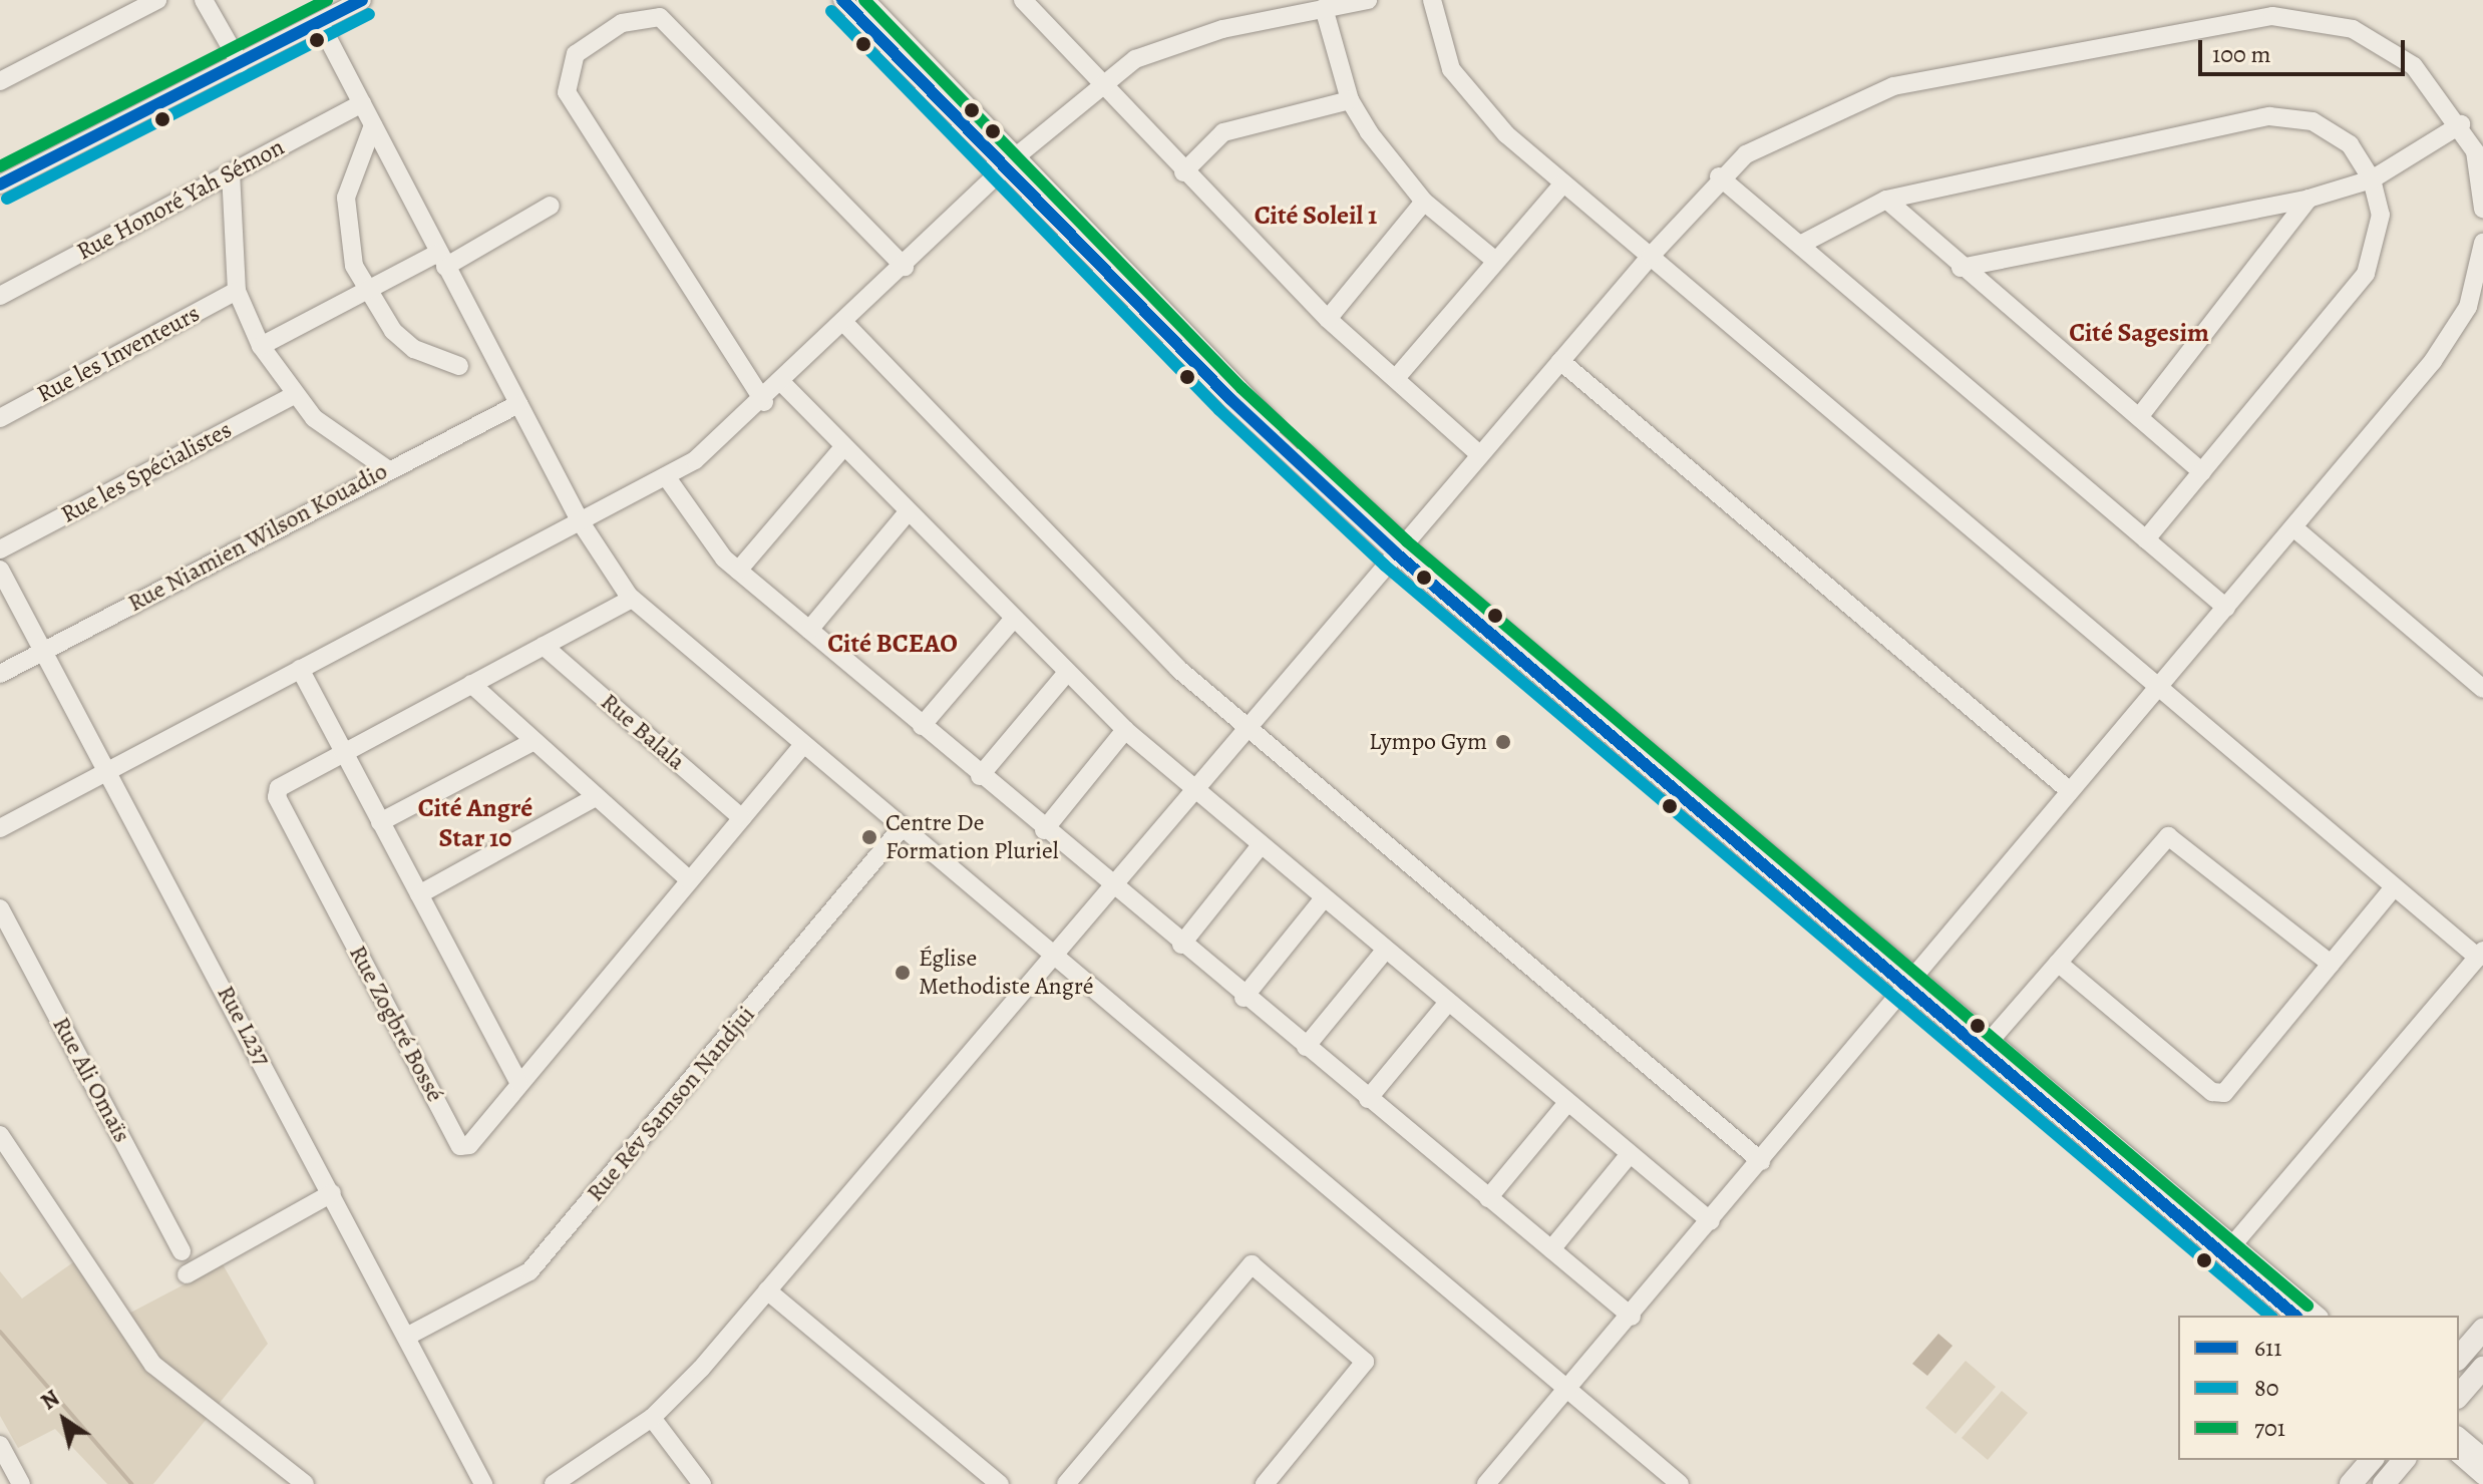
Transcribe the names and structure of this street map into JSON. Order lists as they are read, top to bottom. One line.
{"streets":{"street":["Rue Honoré Yah Sémon","Rue les Inventeurs","Rue les Spécialistes","Rue Niamien Wilson Kouadio","Rue Balala","Rue Zogbré Bossé","Rue L237","Rue Ali Omaïs","Rue Rév Samson Nandjui"]},"crossings":[["Rue Niamien Wilson Kouadio","Rue L237"],["Rue Balala","Rue Zogbré Bossé"],["Rue L237","Rue Rév Samson Nandjui"]],"districts":["Cité Soleil 1","Cité Sagesim","Cité BCEAO","Cité Angré Star 10"],"places":["Lympo Gym","Centre De Formation Pluriel","Église Methodiste Angré"],"lines":["transit line 611","transit line 701","transit line 80"],"legend":["611","80","701"],"scale_bar":"100 m","north":"top left"}
